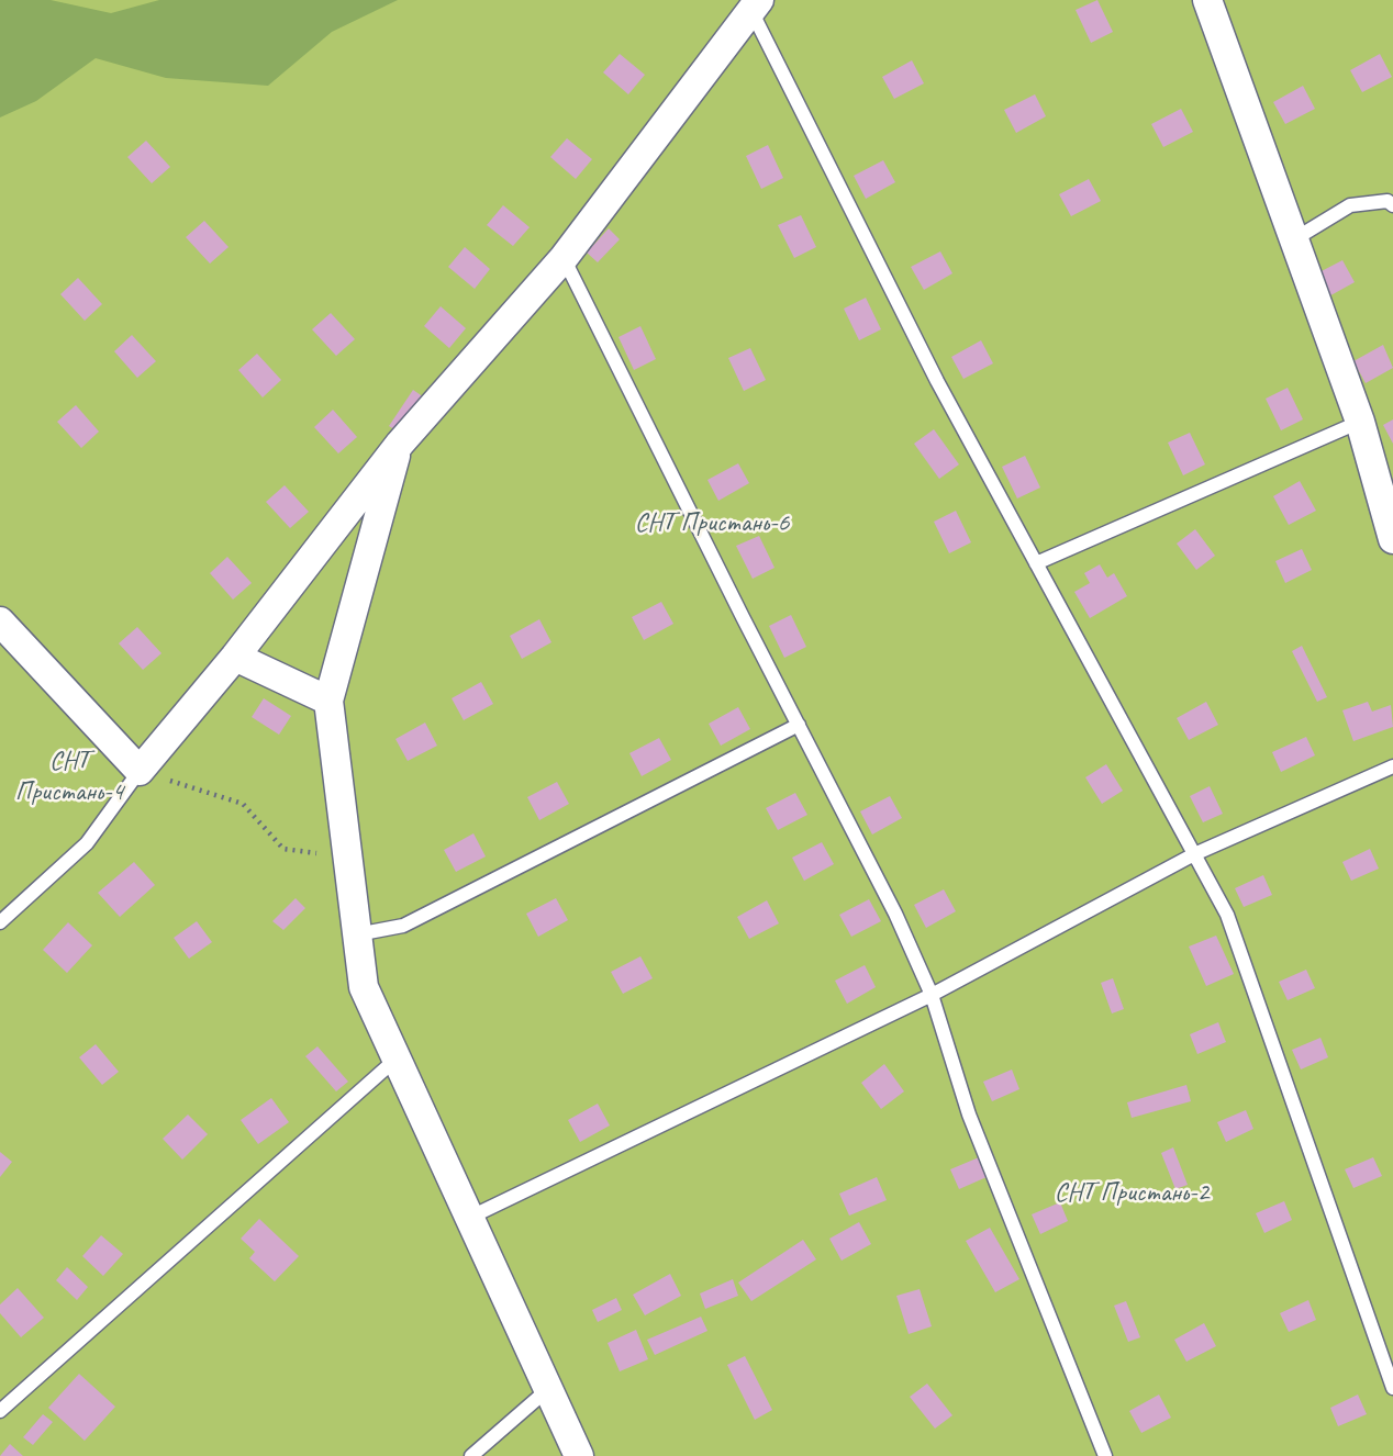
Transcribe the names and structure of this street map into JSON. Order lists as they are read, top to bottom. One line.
{"parks":["СНТ Пристань-6","СНТ Пристань-4","СНТ Пристань-2"]}
